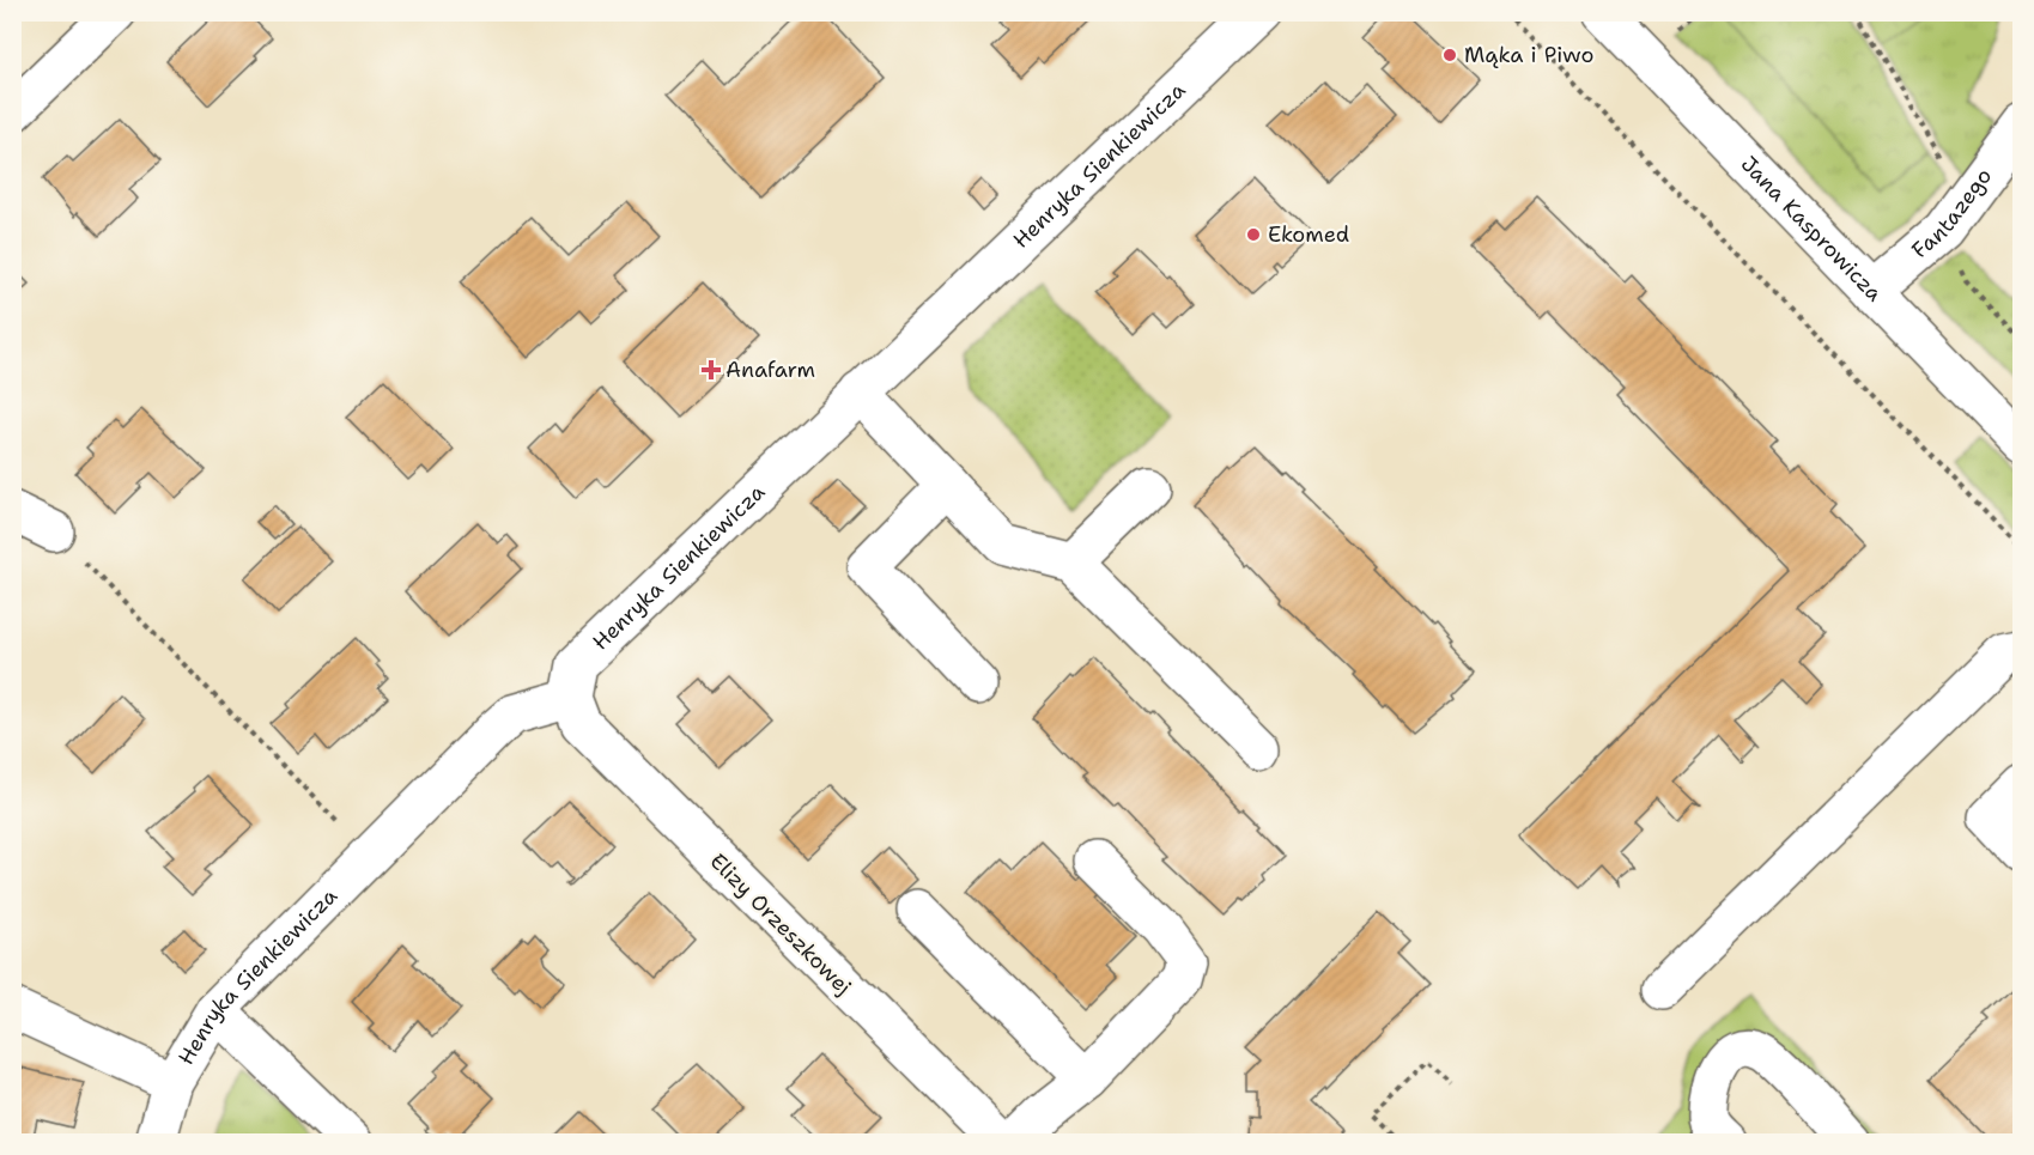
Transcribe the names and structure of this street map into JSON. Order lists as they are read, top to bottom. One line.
{"streets":{"street":["Henryka Sienkiewicza","Fantazego","Jana Kasprowicza","Elizy Orzeszkowej"]},"crossings":[["Henryka Sienkiewicza","Elizy Orzeszkowej"],["Fantazego","Jana Kasprowicza"]],"places":{"other":["Mąka i Piwo","Ekomed"],"health":["Anafarm"]}}
